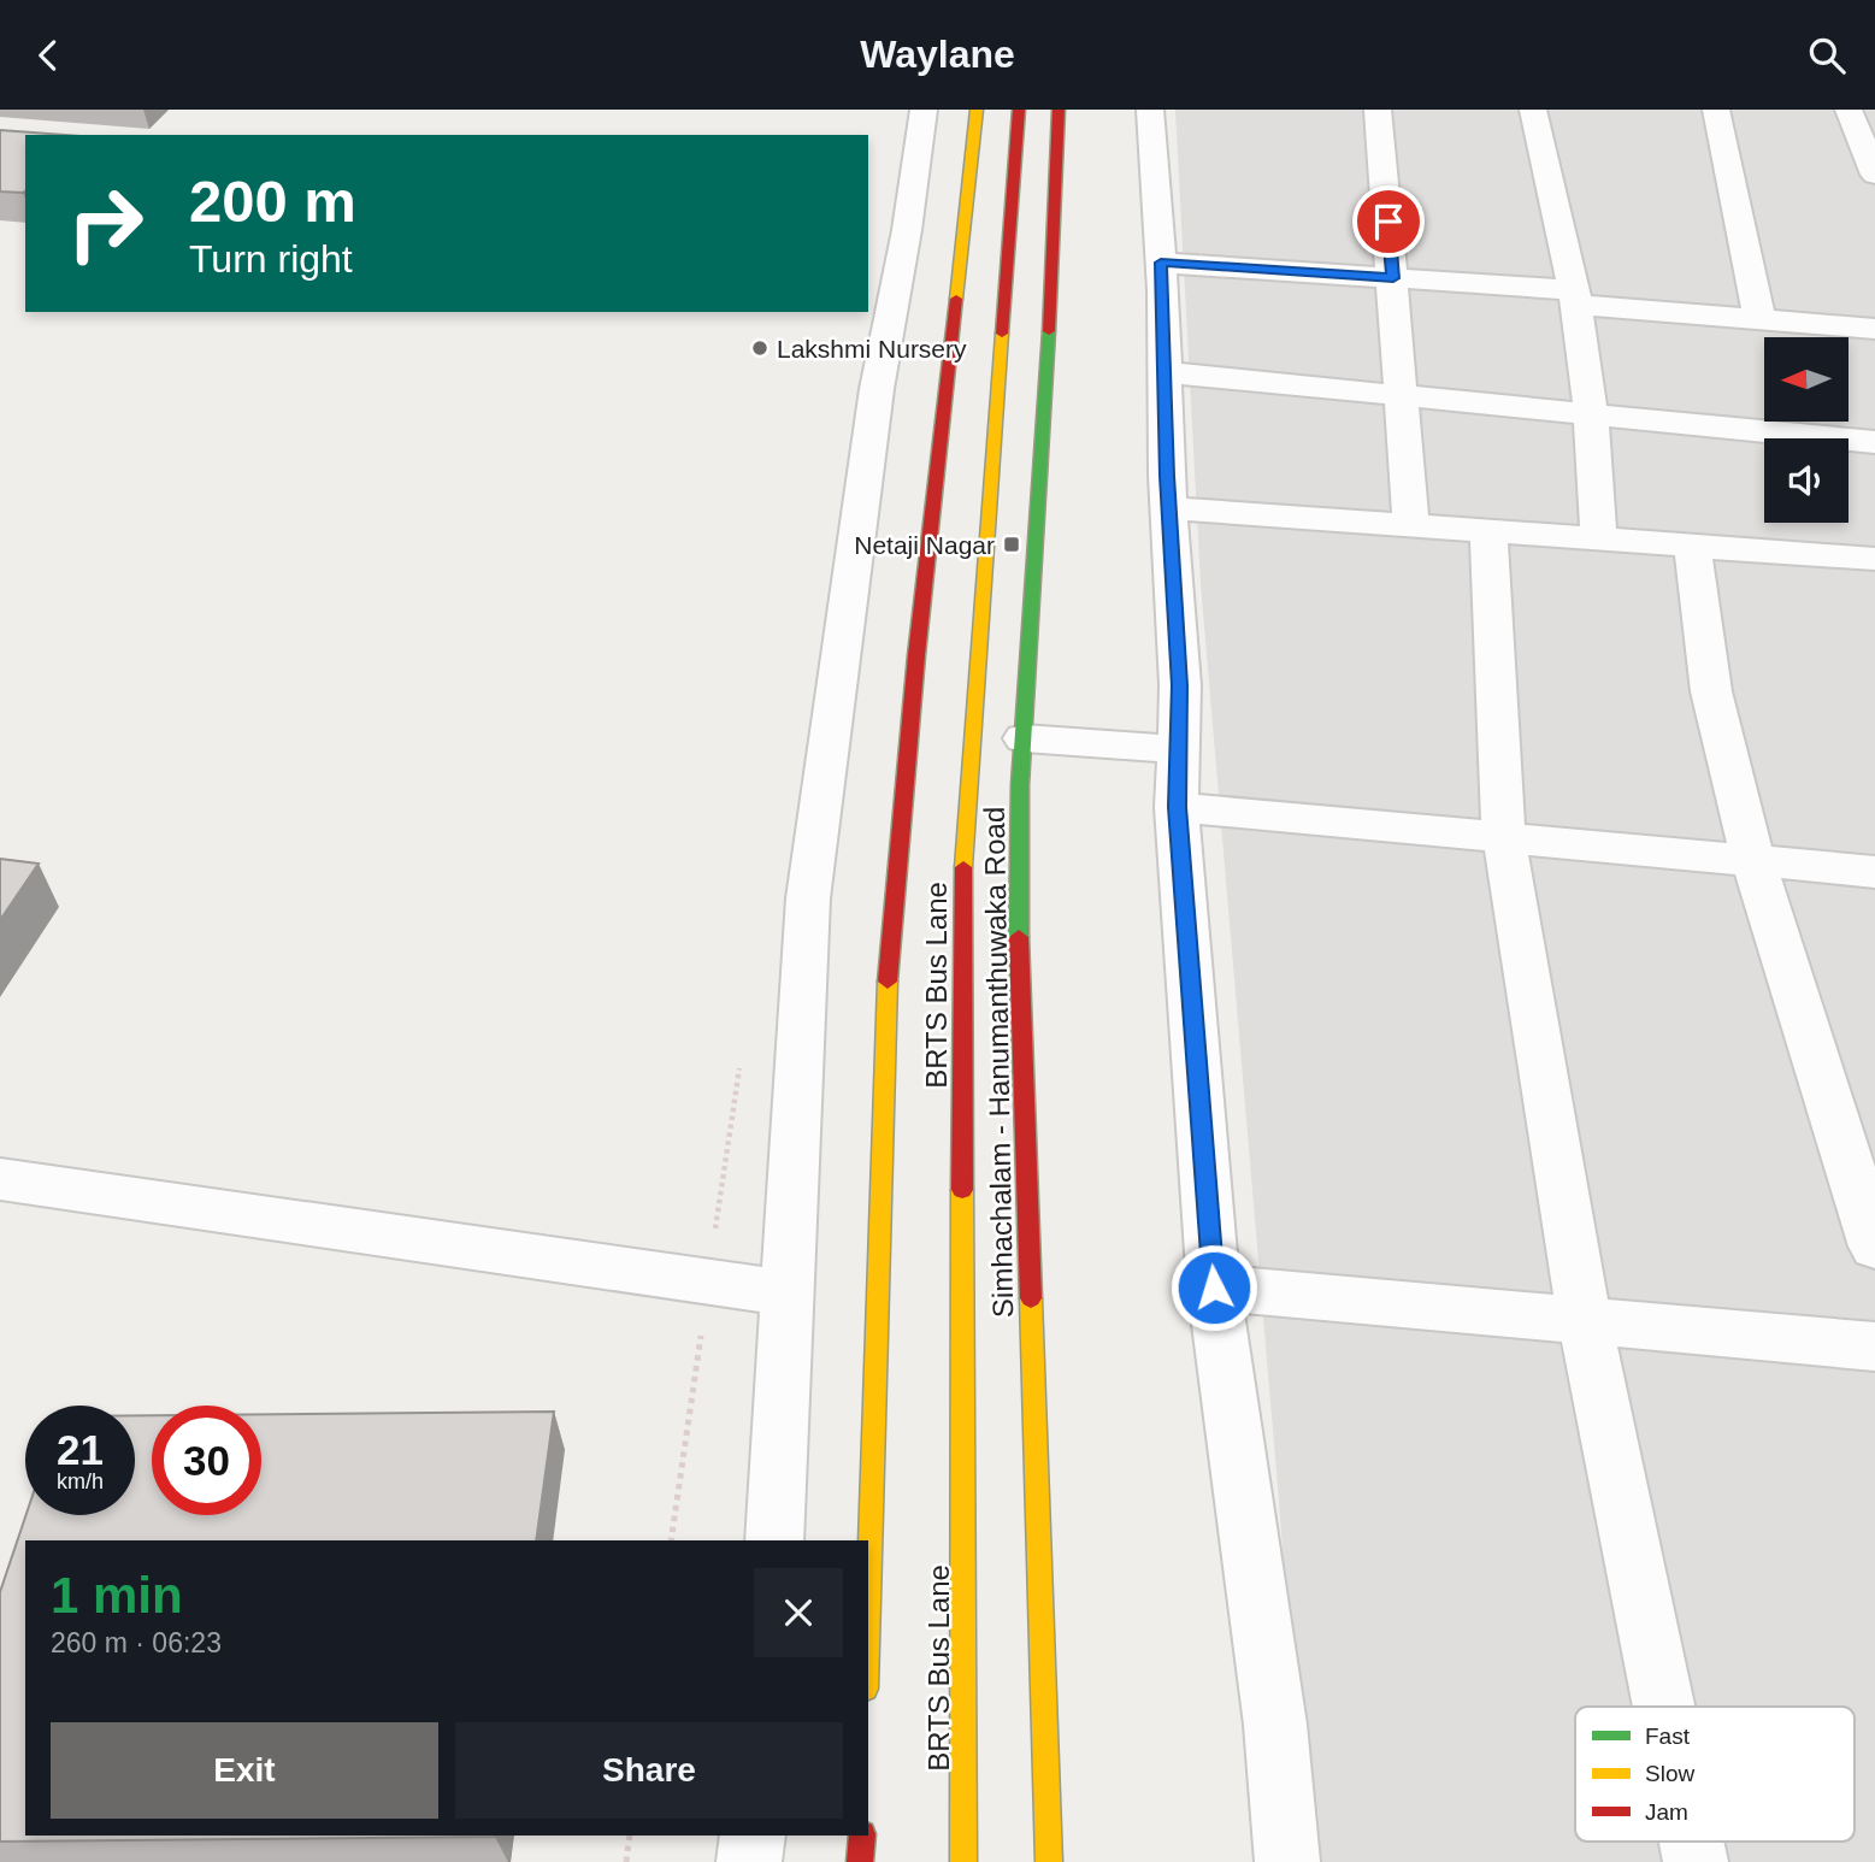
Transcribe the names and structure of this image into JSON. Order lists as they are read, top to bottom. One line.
{"streets":{"main road":["BRTS Bus Lane","Simhachalam - Hanumanthuwaka Road"]},"places":{"other":["Lakshmi Nursery"],"transit":["Netaji Nagar"]},"legend":["Fast","Slow","Jam"],"north":"left","page":{"header":"Waylane","turn":["200 m","Turn right"],"speed":"21 km/h","limit":"30","heading":["1 min","260 m · 06:23"],"buttons":["Exit","Share"]}}
